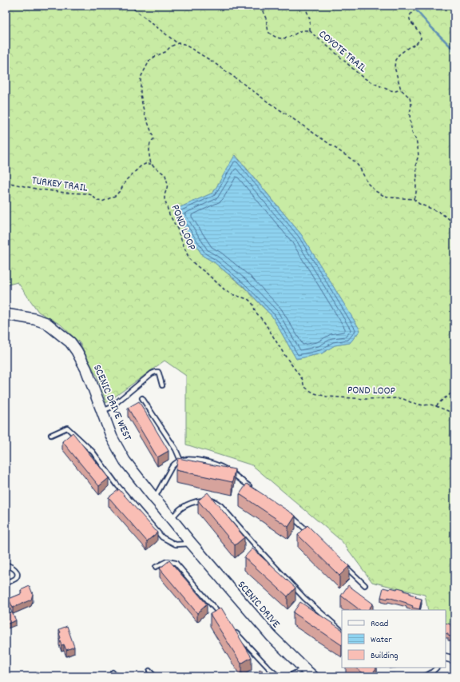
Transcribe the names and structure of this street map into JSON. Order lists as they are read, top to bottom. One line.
{"streets":{"street":["SCENIC DRIVE WEST","SCENIC DRIVE"],"path":["COYOTE TRAIL","TURKEY TRAIL","POND LOOP"]},"crossings":[["TURKEY TRAIL","POND LOOP"],["SCENIC DRIVE WEST","SCENIC DRIVE"]],"legend":["Road","Water","Building"]}
